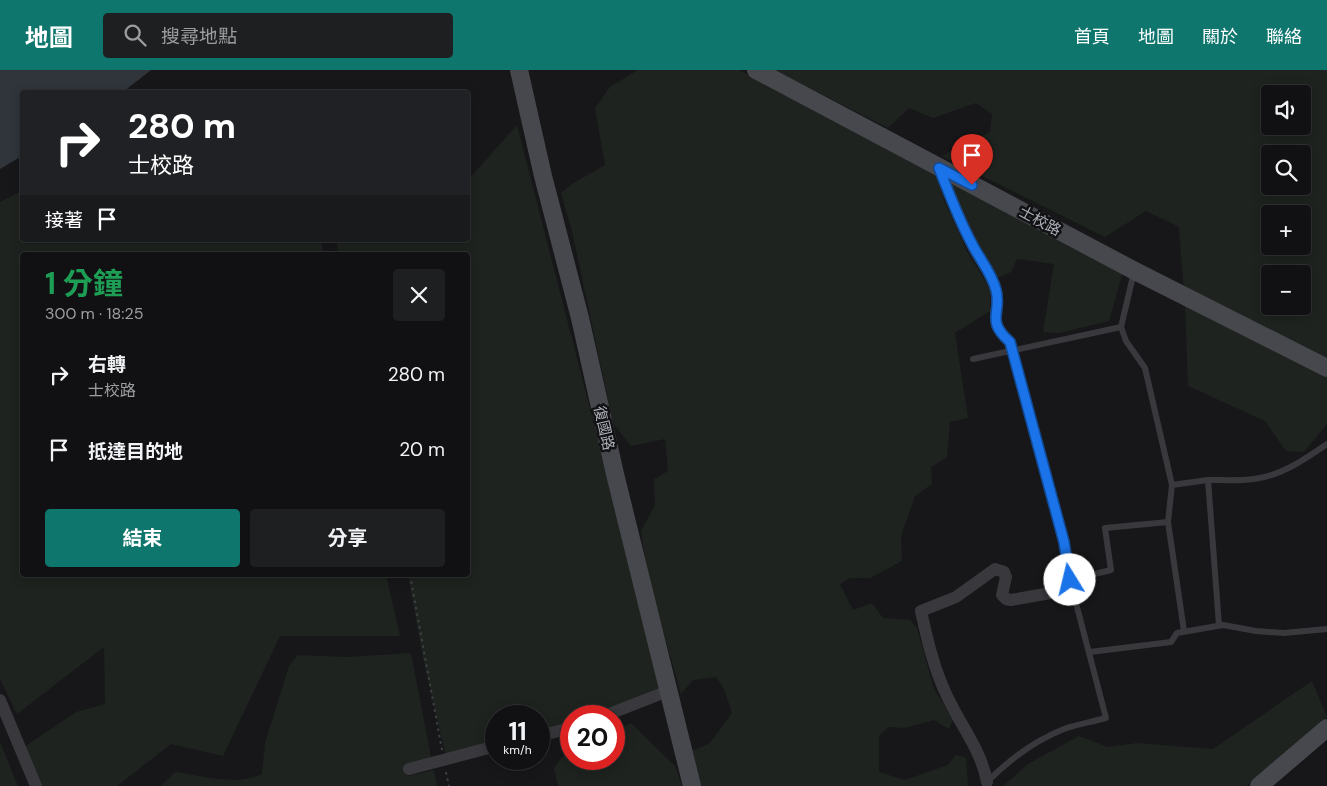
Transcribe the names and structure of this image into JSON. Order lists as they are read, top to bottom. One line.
{"streets":{"street":["士校路","復國路"]},"page":{"header":"地圖","search":"搜尋地點","nav":["首頁","地圖","關於","聯絡"],"map_buttons":["+","−"],"turn":["280 m","士校路"],"then":"接著","heading":["1 分鐘","300 m · 18:25"],"list":[{"name":"右轉","note":"士校路","value":"280 m"},{"name":"抵達目的地","value":"20 m"}],"buttons":["結束","分享"],"speed":"11 km/h","limit":"20"}}
